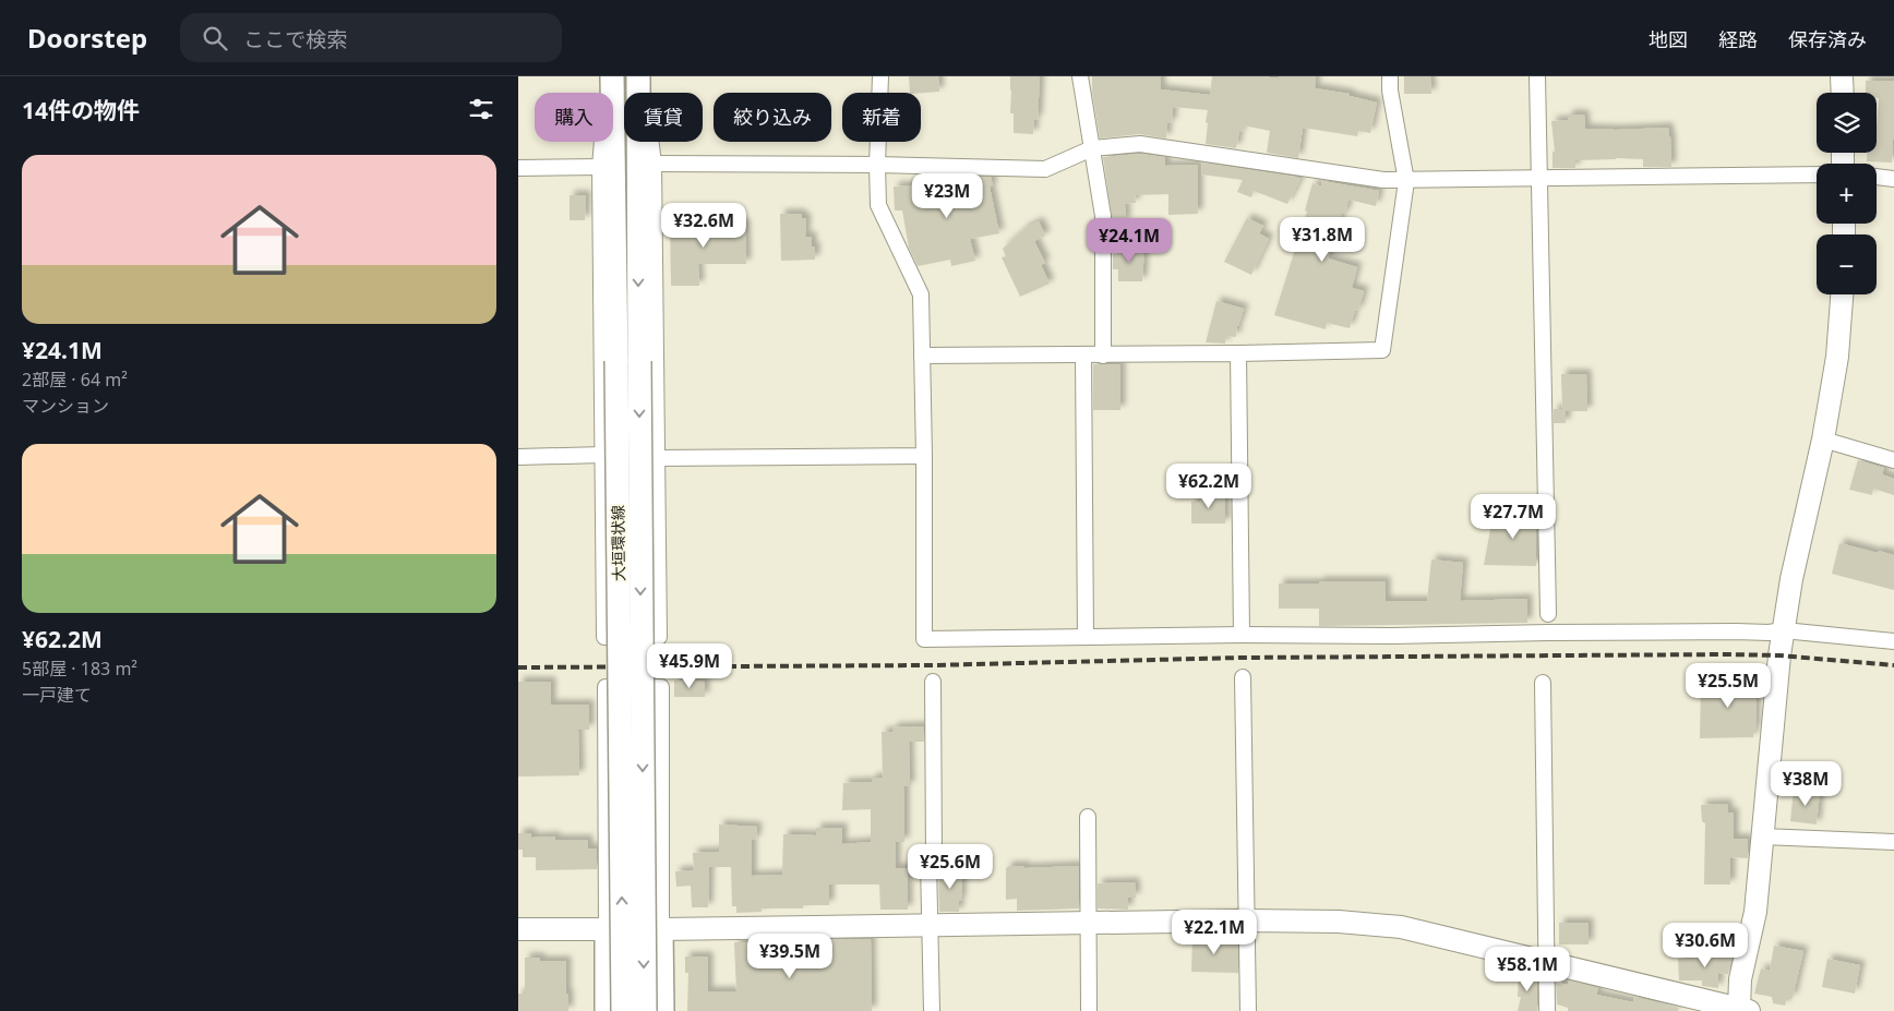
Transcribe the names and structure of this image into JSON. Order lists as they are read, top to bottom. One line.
{"streets":{"main road":["大垣環状線"]},"page":{"header":"Doorstep","search":"ここで検索","nav":["地図","経路","保存済み"],"heading":"14件の物件","map_buttons":["+","−"],"chip":["購入","賃貸","絞り込み","新着"],"list":[{"name":"¥24.1M","note":"2部屋 · 64 m² · マンション"},{"name":"¥62.2M","note":"5部屋 · 183 m² · 一戸建て"}],"price":["¥23M","¥32.6M","¥31.8M","¥24.1M","¥62.2M","¥27.7M","¥45.9M","¥25.5M","¥38M","¥25.6M","¥22.1M","¥30.6M","¥39.5M","¥58.1M"]}}
